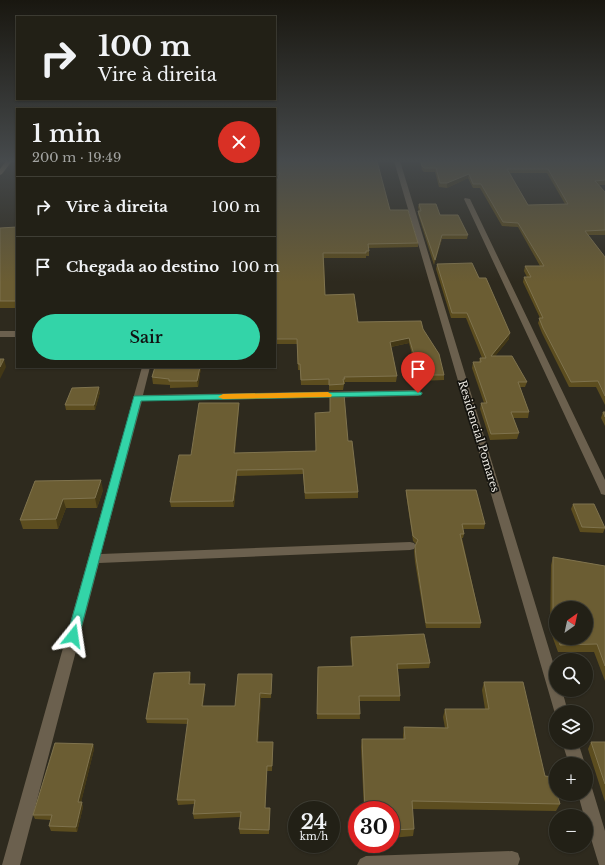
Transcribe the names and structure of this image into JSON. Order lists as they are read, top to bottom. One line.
{"streets":{"street":["Residencial Pomares"]},"north":"top right","page":{"turn":["100 m","Vire à direita"],"heading":["1 min","200 m · 19:49"],"list":[{"name":"Vire à direita","value":"100 m"},{"name":"Chegada ao destino","value":"100 m"}],"buttons":"Sair","map_buttons":["+","−"],"speed":"24 km/h","limit":"30"}}
